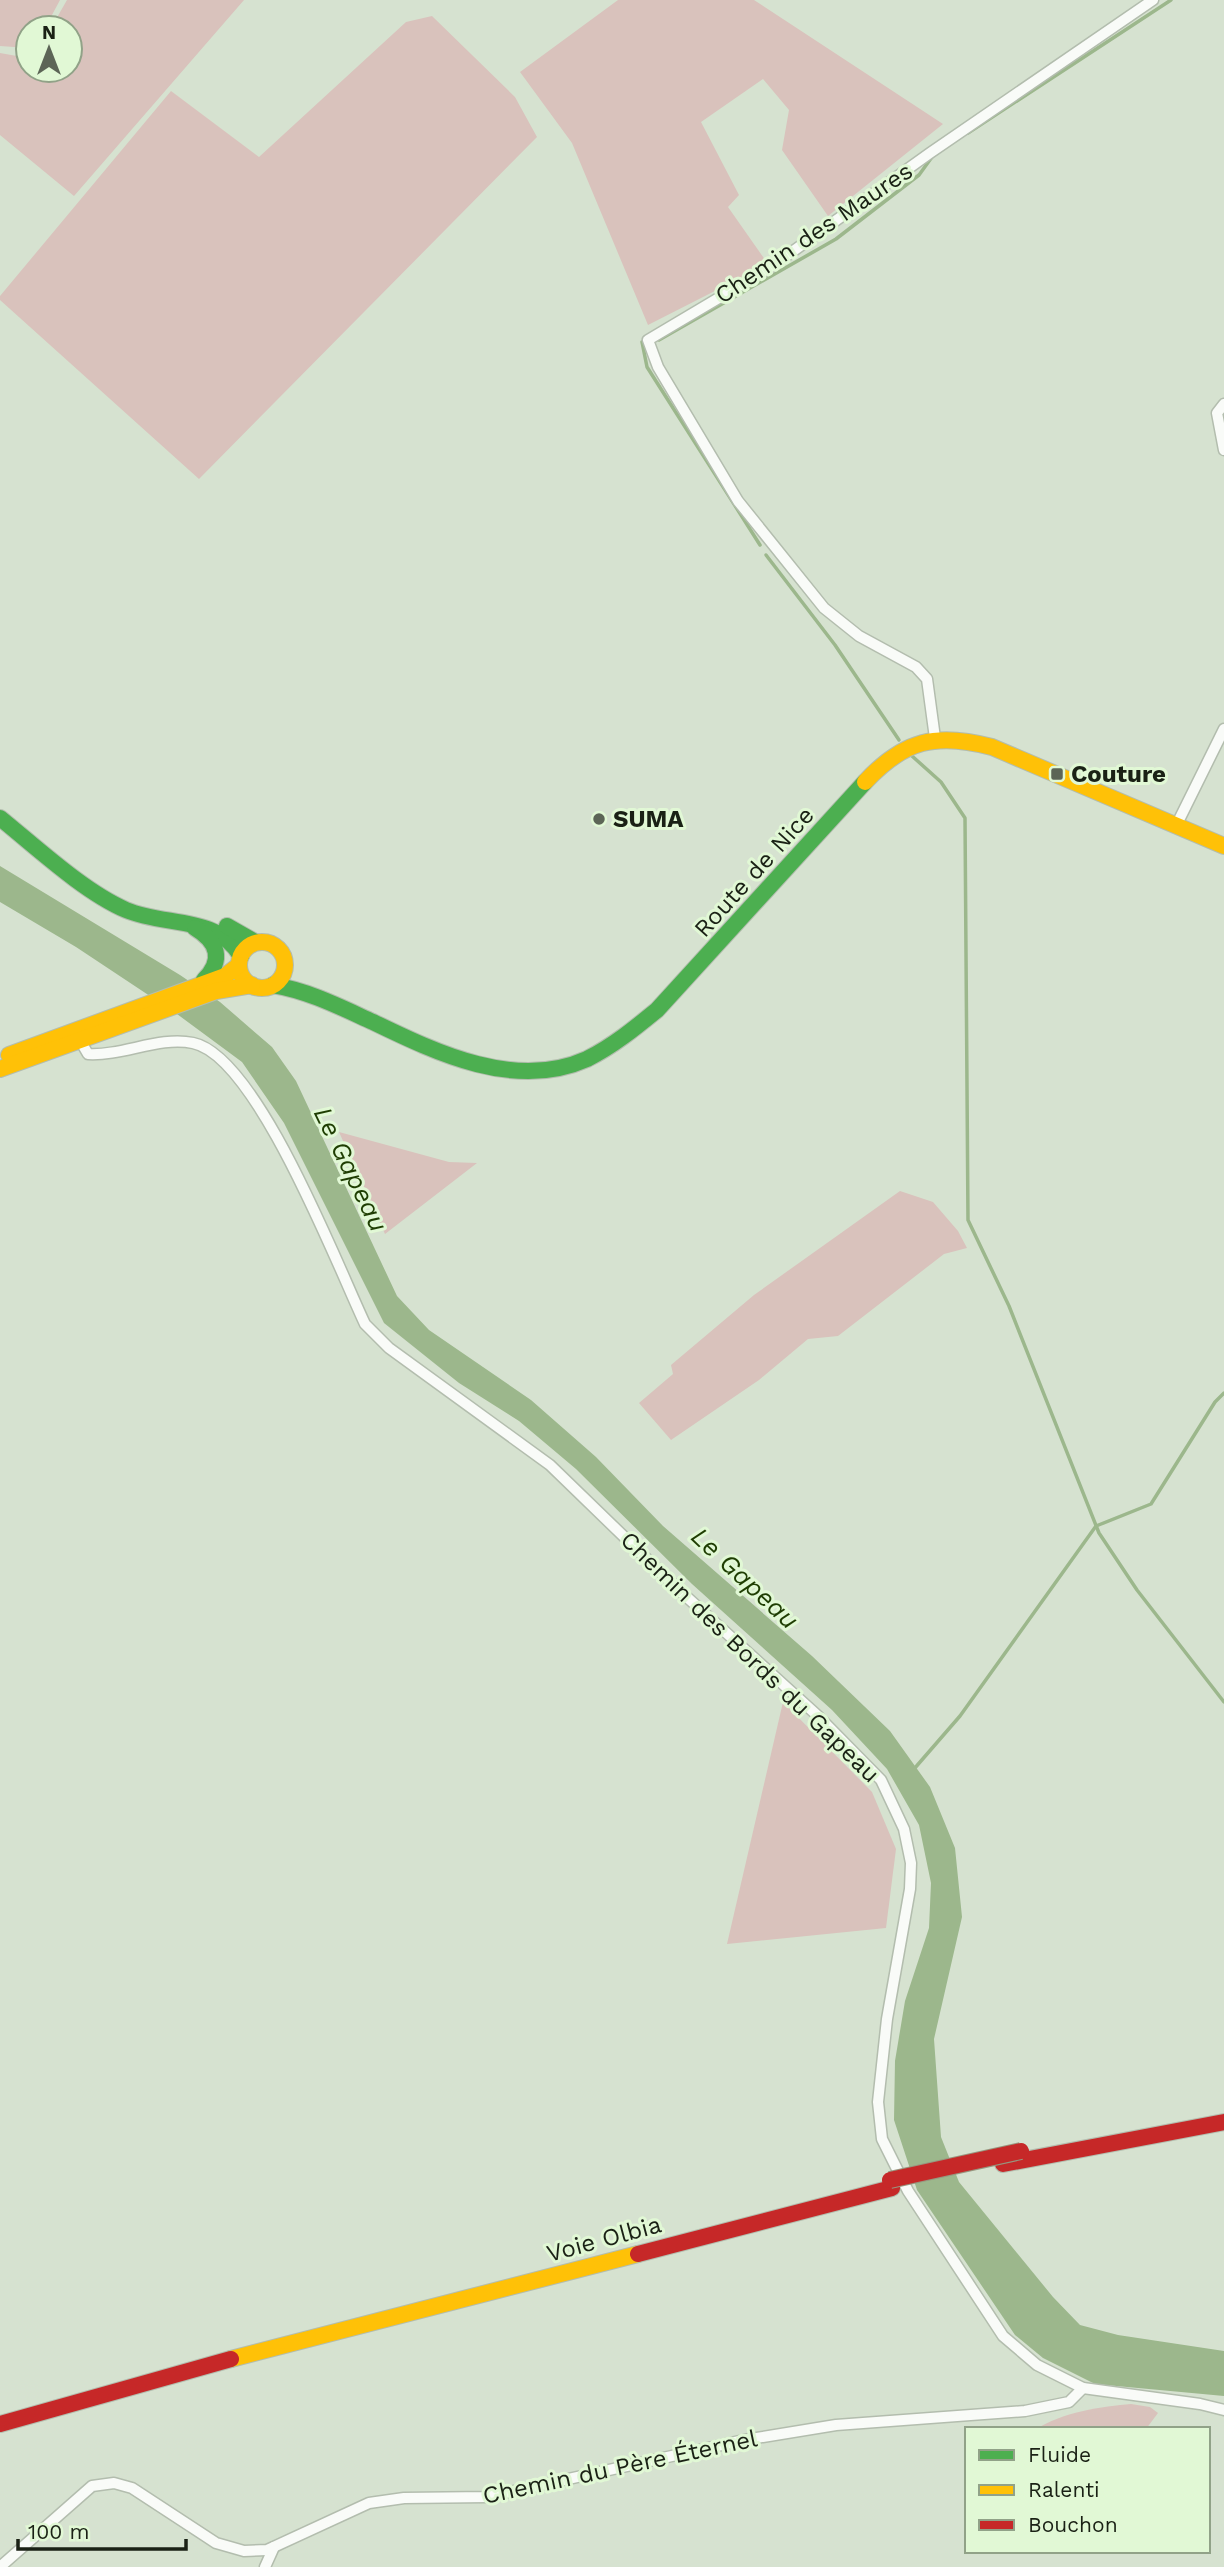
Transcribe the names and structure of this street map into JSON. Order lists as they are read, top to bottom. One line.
{"streets":{"main road":["Route de Nice","Voie Olbia"],"street":["Chemin des Maures","Chemin des Bords du Gapeau","Chemin du Père Éternel"]},"crossings":[["Chemin des Maures","Route de Nice"],["Chemin des Bords du Gapeau","Chemin du Père Éternel"]],"water":["Le Gapeau"],"places":{"transit":["Couture"],"other":["SUMA"]},"legend":["Fluide","Ralenti","Bouchon"],"scale_bar":"100 m","north":"top"}
